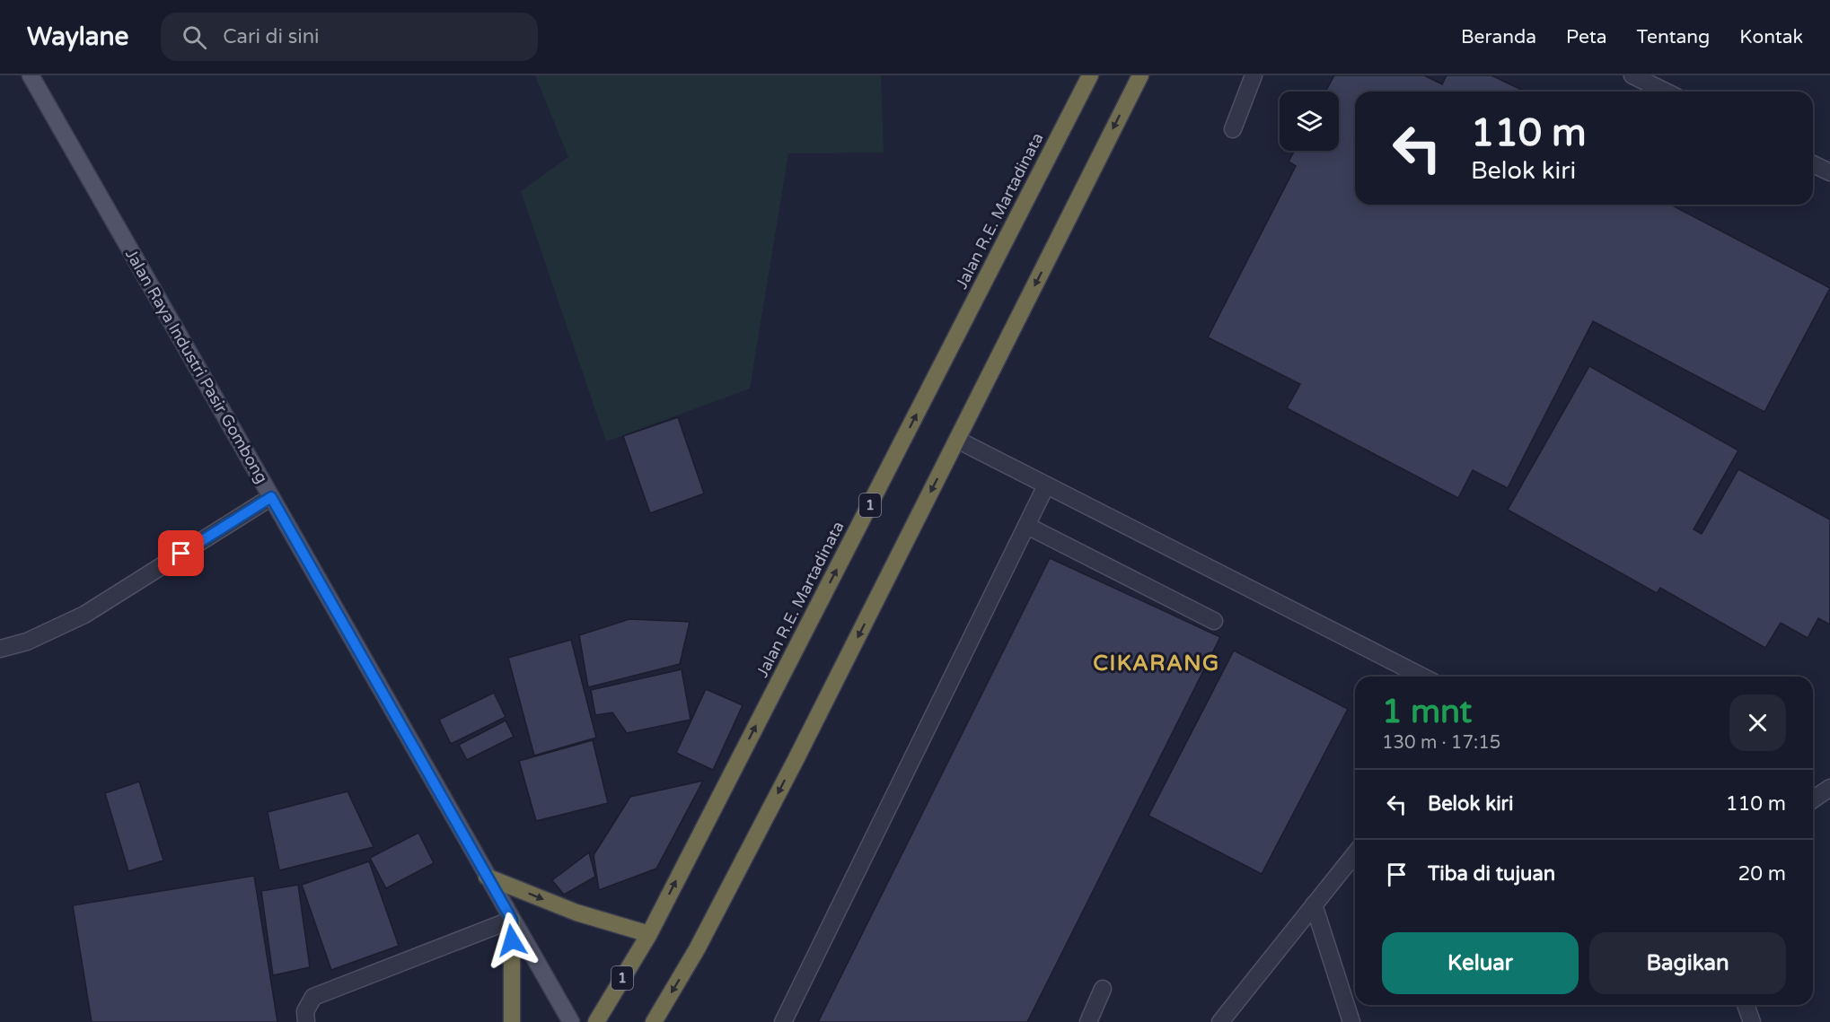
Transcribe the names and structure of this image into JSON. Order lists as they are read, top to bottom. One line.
{"streets":{"highway":["Jalan R.E. Martadinata","1"],"main road":["Jalan Raya Industri Pasir Gombong"]},"districts":["CIKARANG"],"page":{"header":"Waylane","search":"Cari di sini","nav":["Beranda","Peta","Tentang","Kontak"],"turn":["110 m","Belok kiri"],"heading":["1 mnt","130 m · 17:15"],"list":[{"name":"Belok kiri","value":"110 m"},{"name":"Tiba di tujuan","value":"20 m"}],"buttons":["Keluar","Bagikan"]}}
